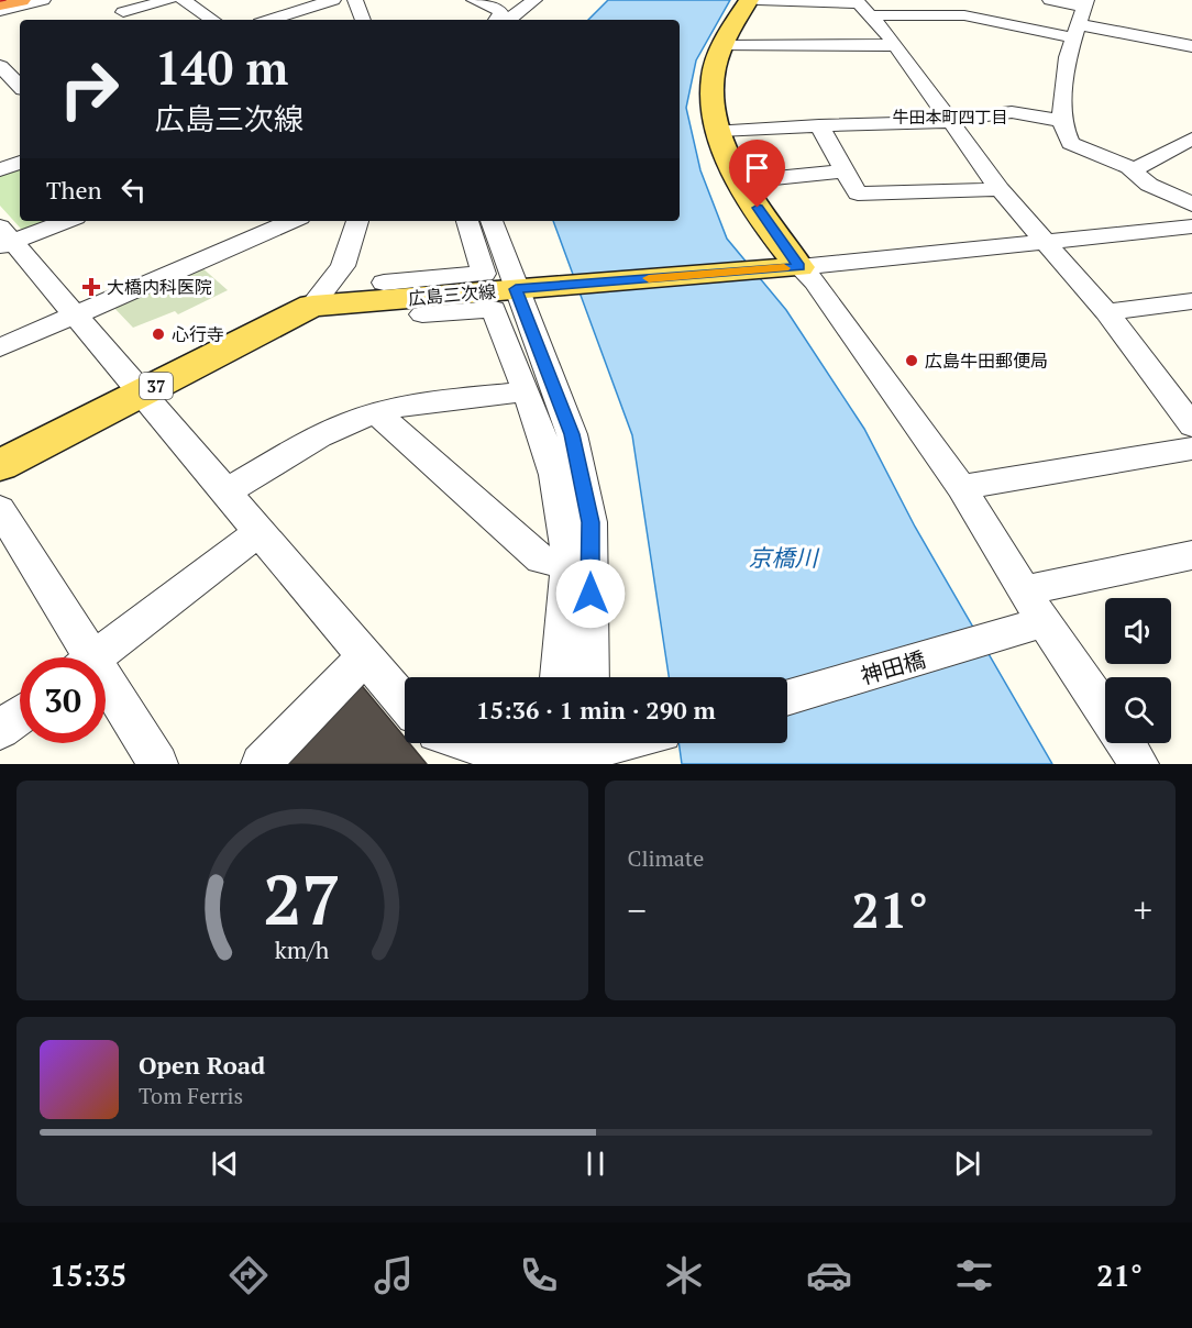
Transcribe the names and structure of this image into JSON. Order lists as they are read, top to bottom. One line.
{"streets":{"main road":["広島三次線","37"],"street":["神田橋"]},"districts":["牛田本町四丁目"],"water":["京橋川"],"places":{"health":["大橋内科医院"],"other":["心行寺","広島牛田郵便局"]},"page":{"turn":["140 m","広島三次線"],"then":"Then","limit":"30","trip":"15:36 · 1 min · 290 m","tile":"Climate","heat":["−","21°","+"],"song":["Open Road","Tom Ferris"],"tabs":["15:35","21°"],"gauge":["27","km/h"]}}
